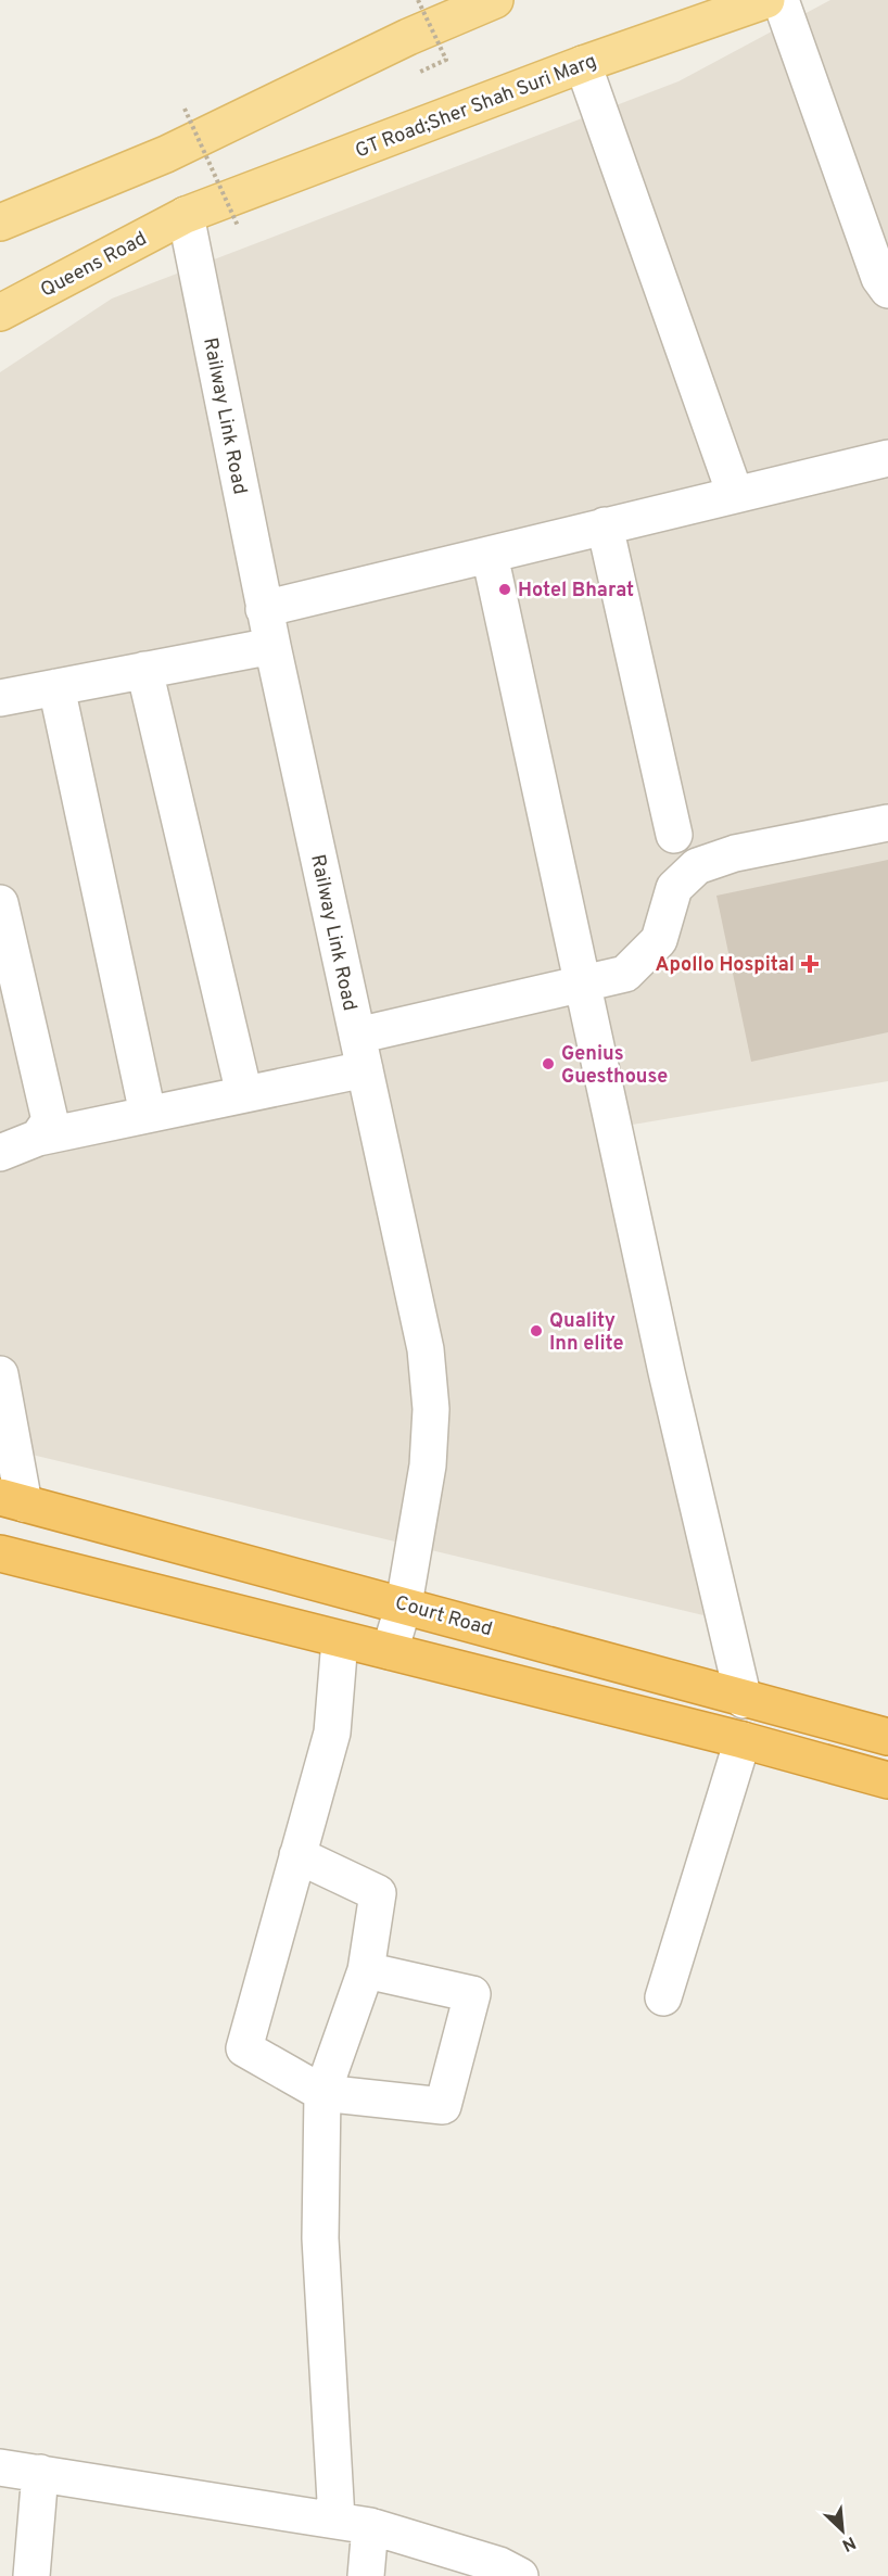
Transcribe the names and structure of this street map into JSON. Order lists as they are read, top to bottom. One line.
{"streets":{"highway":["Court Road"],"main road":["GT Road;Sher Shah Suri Marg","Queens Road"],"street":["Railway Link Road"]},"crossings":[["GT Road;Sher Shah Suri Marg","Queens Road"],["GT Road;Sher Shah Suri Marg","Railway Link Road"],["Queens Road","Railway Link Road"],["Railway Link Road","Court Road"]],"places":{"other":["Hotel Bharat","Genius Guesthouse","Quality Inn elite"],"health":["Apollo Hospital"]},"north":"bottom right"}
